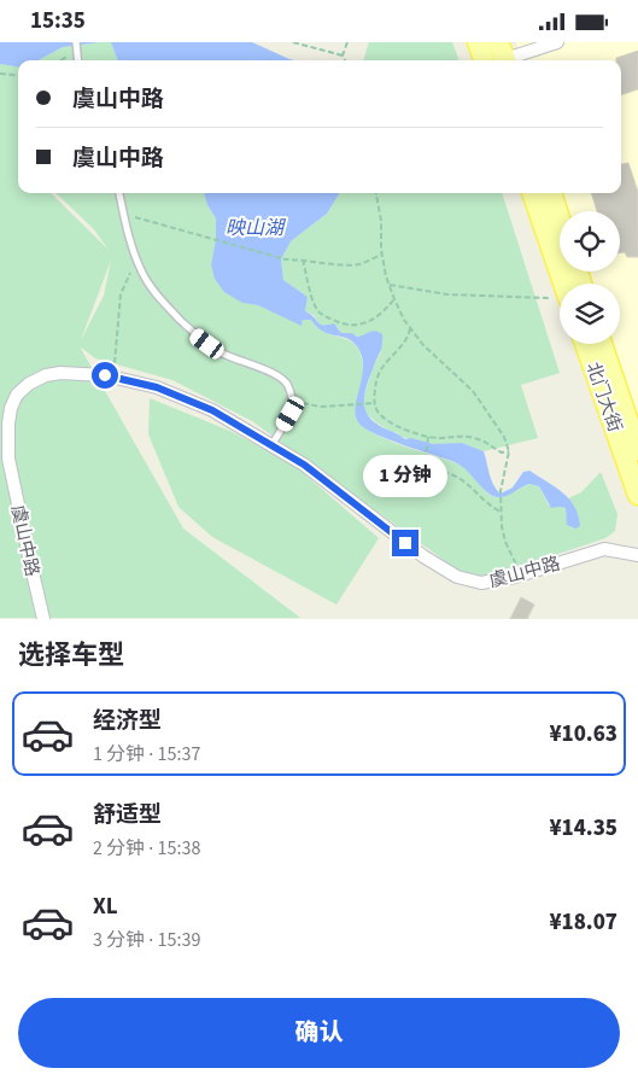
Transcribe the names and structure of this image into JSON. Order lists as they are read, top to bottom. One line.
{"streets":{"main road":["北门大街"],"street":["虞山中路"]},"water":["映山湖"],"page":{"status":"15:35","banner":["虞山中路","虞山中路"],"bubble":"1 分钟","heading":"选择车型","list":[{"name":"经济型","note":"1 分钟 · 15:37","value":"¥10.63"},{"name":"舒适型","note":"2 分钟 · 15:38","value":"¥14.35"},{"name":"XL","note":"3 分钟 · 15:39","value":"¥18.07"}],"buttons":"确认"}}
